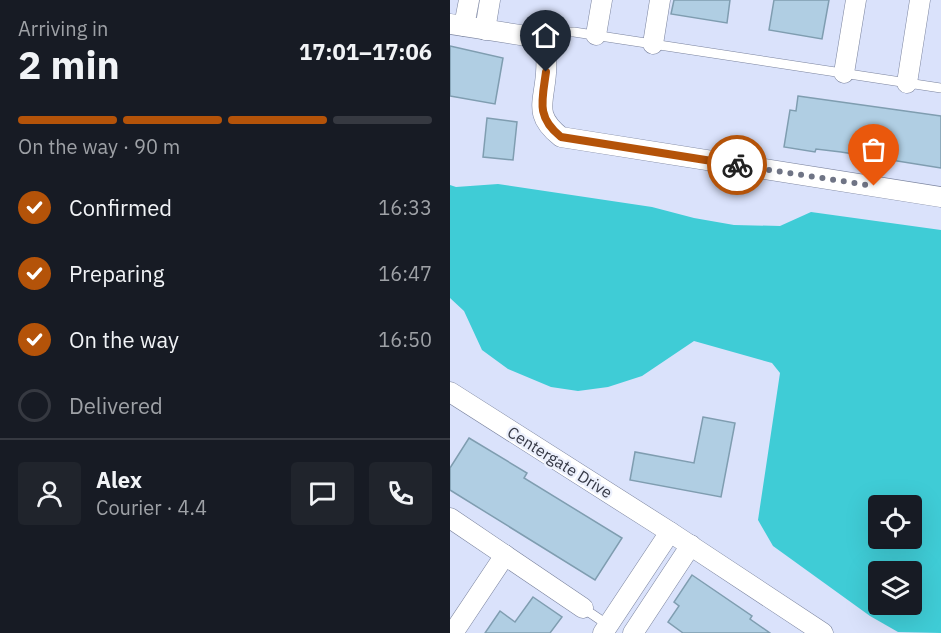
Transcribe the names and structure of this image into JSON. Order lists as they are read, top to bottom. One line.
{"streets":{"street":["Centergate Drive"]},"page":{"heading":["2 min","Arriving in","17:01–17:06"],"panel":["Alex","Courier · 4.4"],"bar":"On the way · 90 m","list":[["Confirmed","16:33"],["Preparing","16:47"],["On the way","16:50"],"Delivered"]}}
